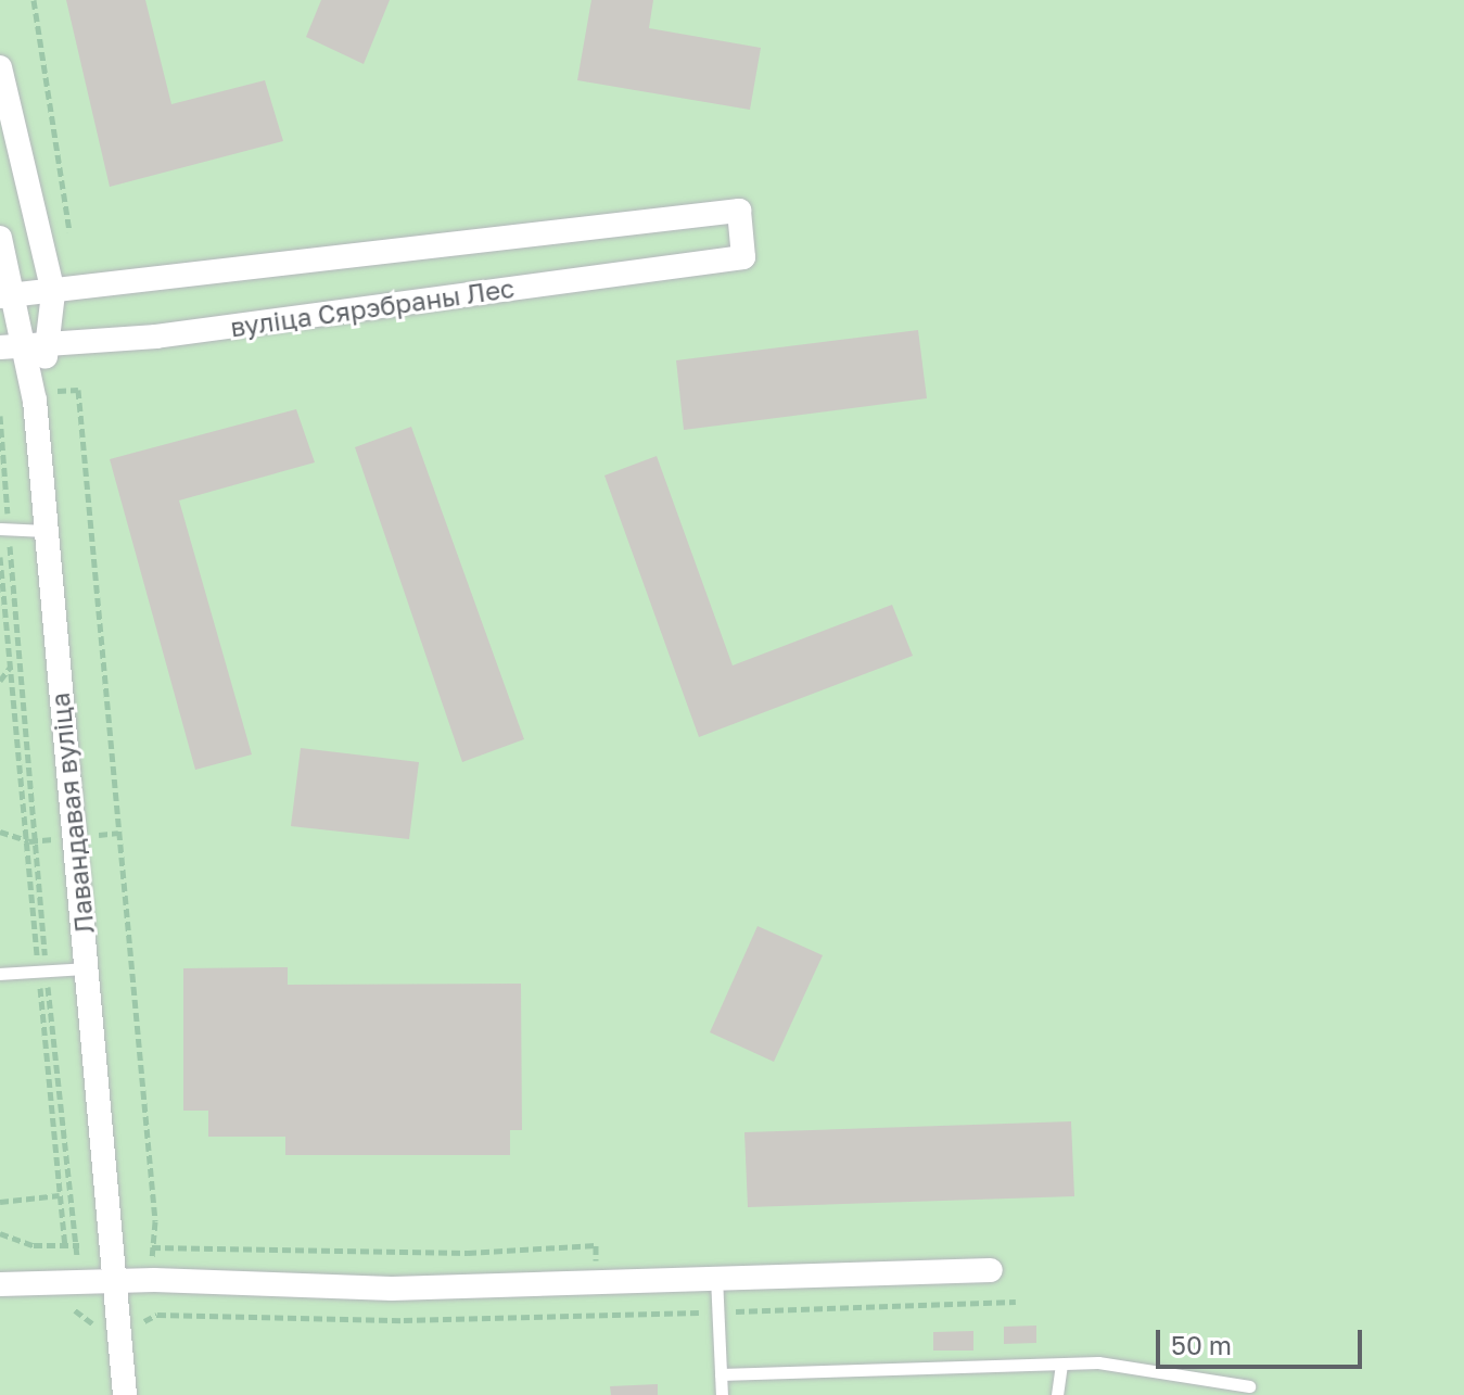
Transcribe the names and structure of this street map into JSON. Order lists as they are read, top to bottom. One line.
{"streets":{"street":["вуліца Сярэбраны Лес","Лавандавая вуліца"]},"crossings":[["вуліца Сярэбраны Лес","Лавандавая вуліца"]],"scale_bar":"50 m"}
